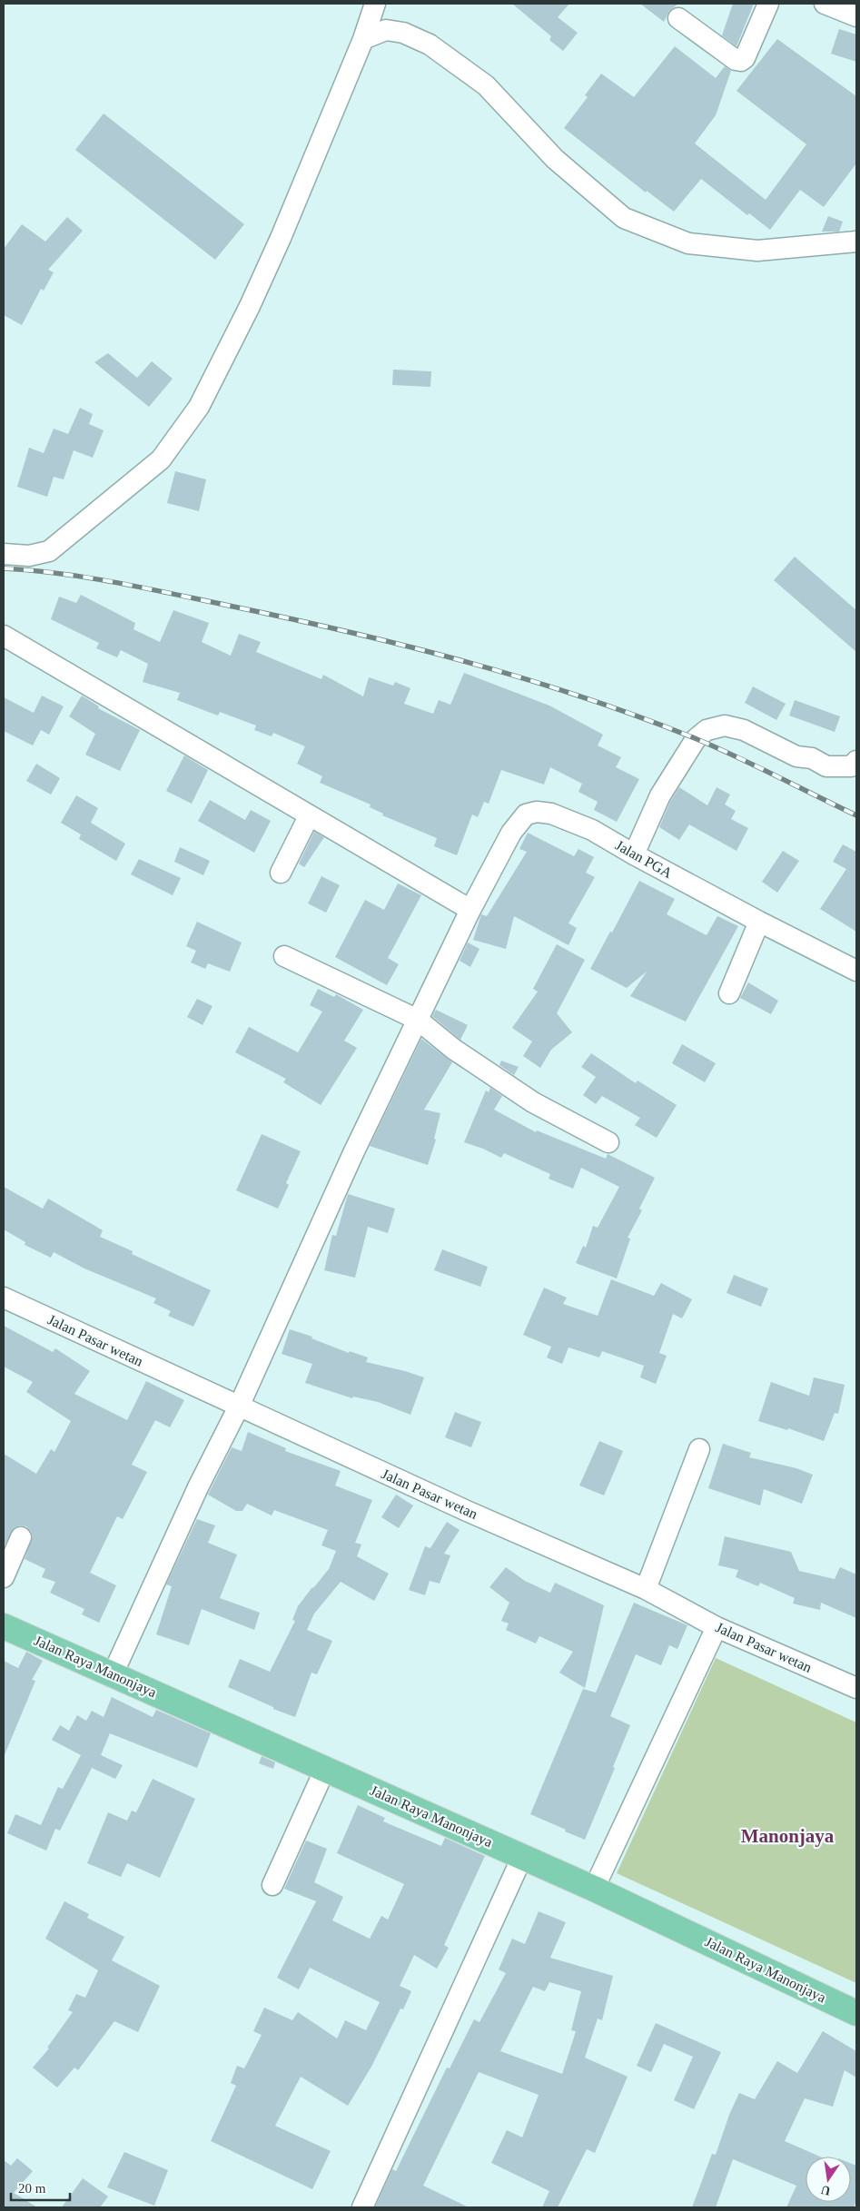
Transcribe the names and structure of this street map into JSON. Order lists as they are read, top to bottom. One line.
{"streets":{"main road":["Jalan Raya Manonjaya"],"street":["Jalan PGA","Jalan Pasar wetan"]},"crossings":[["Jalan PGA","Jalan Pasar wetan"],["Jalan PGA","Jalan Raya Manonjaya"]],"districts":["Manonjaya"],"scale_bar":"20 m","north":"bottom"}
